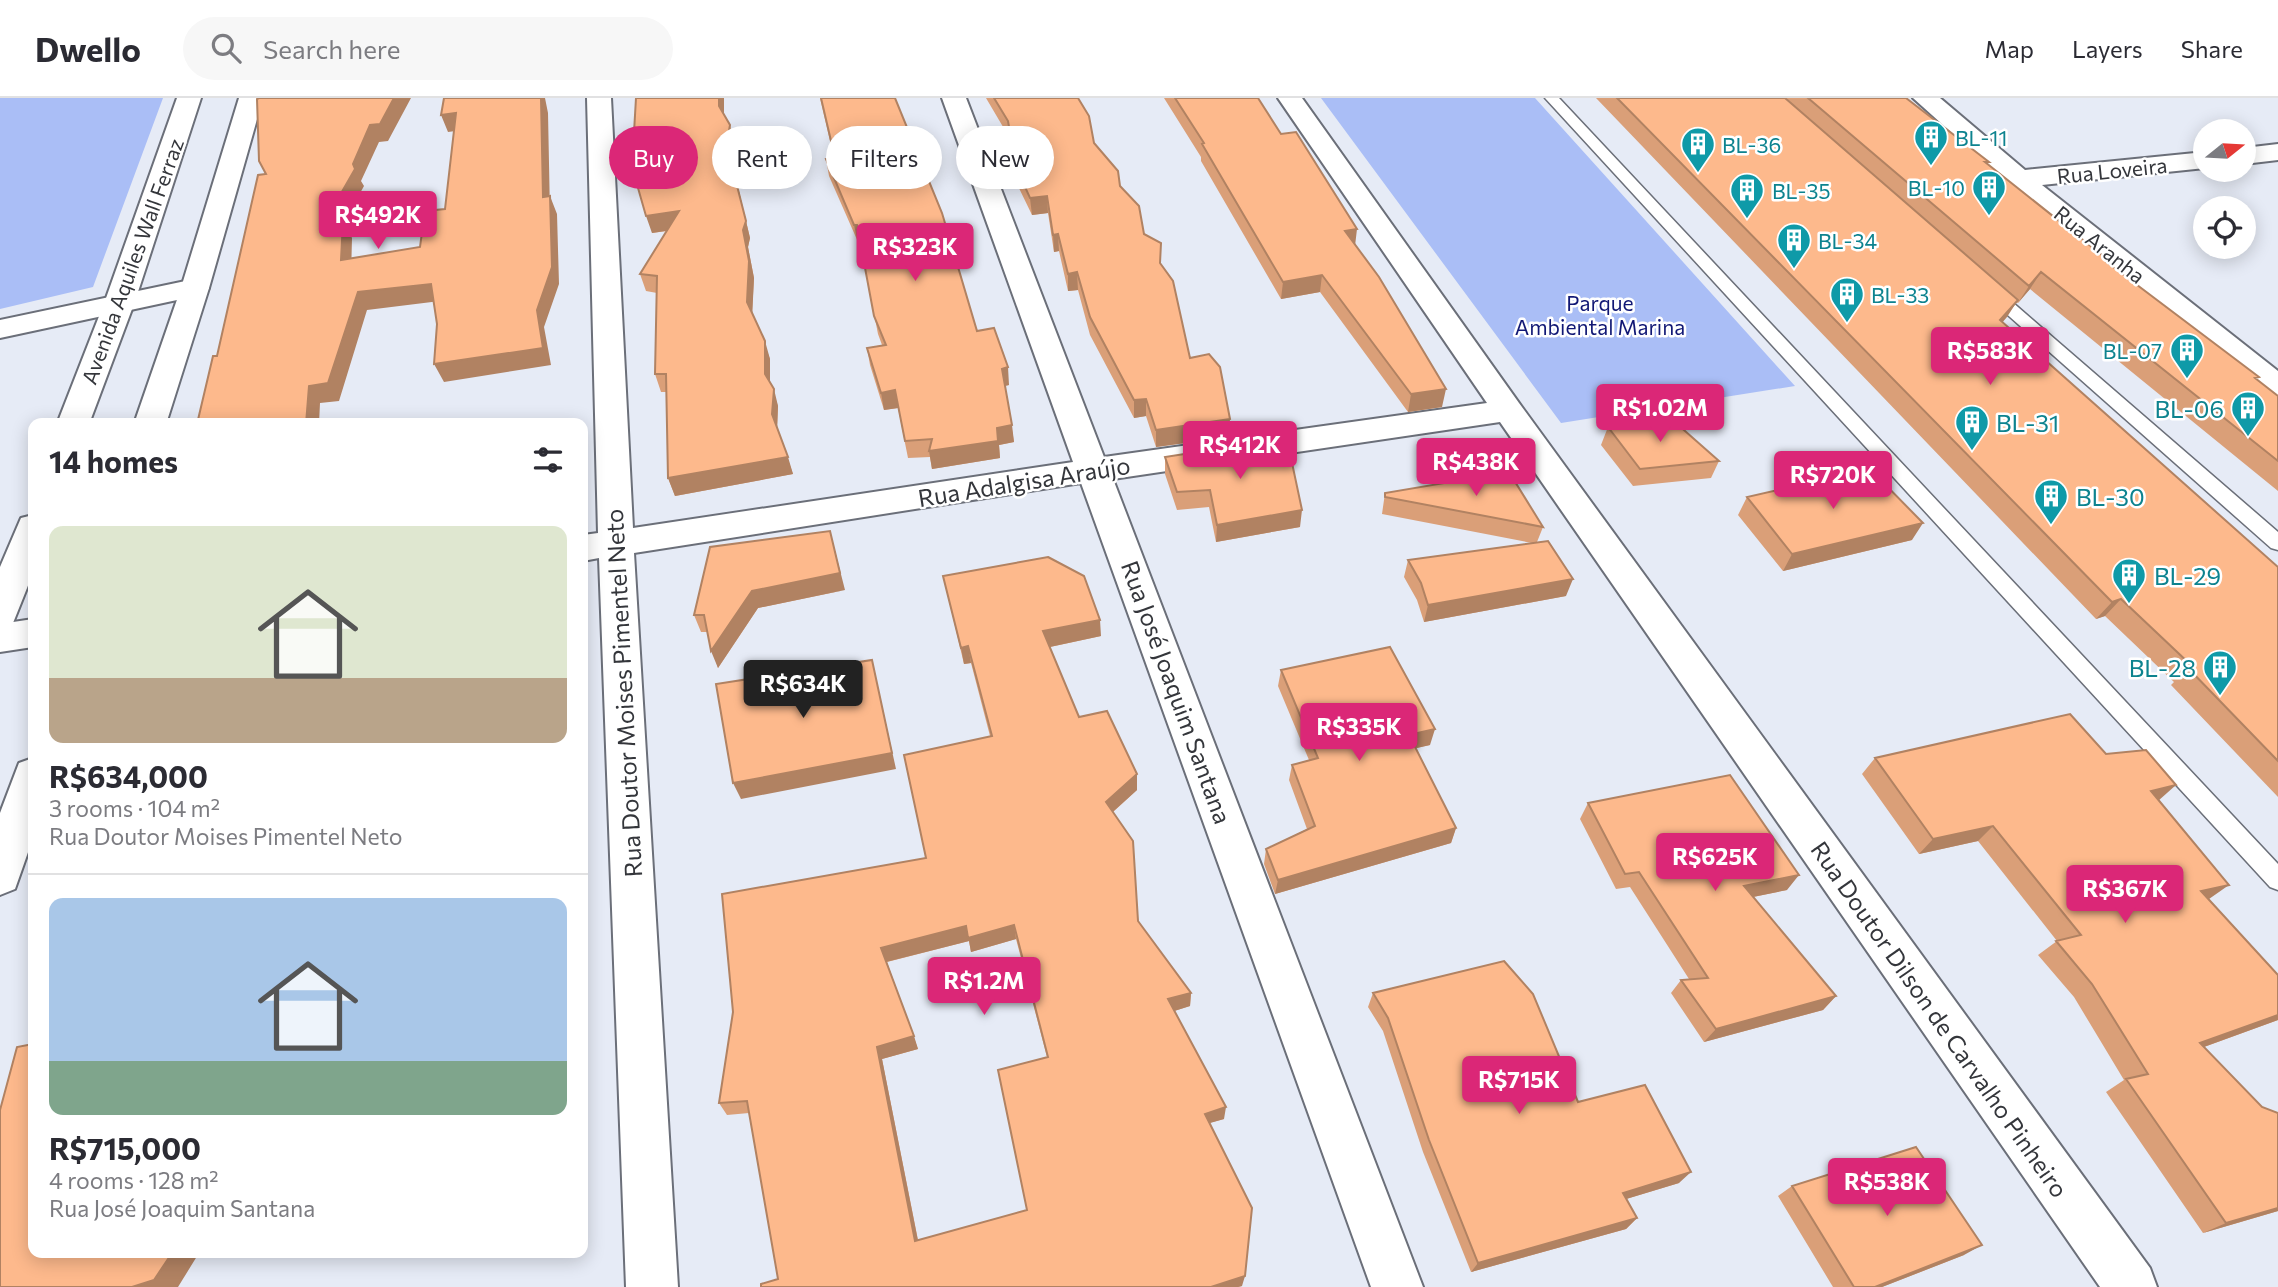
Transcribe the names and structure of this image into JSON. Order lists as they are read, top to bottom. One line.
{"streets":{"street":["Rua Loveira","Rua Aranha","Avenida Aquiles Wall Ferraz","Rua Adalgisa Araújo","Rua José Joaquim Santana","Rua Doutor Moises Pimentel Neto","Rua Doutor Dilson de Carvalho Pinheiro"]},"crossings":[["Rua Loveira","Rua Aranha"],["Rua Adalgisa Araújo","Rua José Joaquim Santana"],["Rua Adalgisa Araújo","Rua Doutor Moises Pimentel Neto"],["Rua Adalgisa Araújo","Rua Doutor Dilson de Carvalho Pinheiro"]],"parks":["Parque Ambiental Marina"],"places":{"building":["BL-11","BL-36","BL-10","BL-35","BL-34","BL-33","BL-07","BL-06","BL-31","BL-30","BL-29","BL-28"]},"north":"right","page":{"header":"Dwello","search":"Search here","nav":["Map","Layers","Share"],"chip":["Buy","Rent","Filters","New"],"price":["R$492K","R$323K","R$583K","R$1.02M","R$412K","R$438K","R$720K","R$634K","R$335K","R$625K","R$367K","R$1.2M","R$715K","R$538K"],"heading":"14 homes","list":[{"name":"R$634,000","note":"3 rooms · 104 m² · Rua Doutor Moises Pimentel Neto"},{"name":"R$715,000","note":"4 rooms · 128 m² · Rua José Joaquim Santana"}]}}
